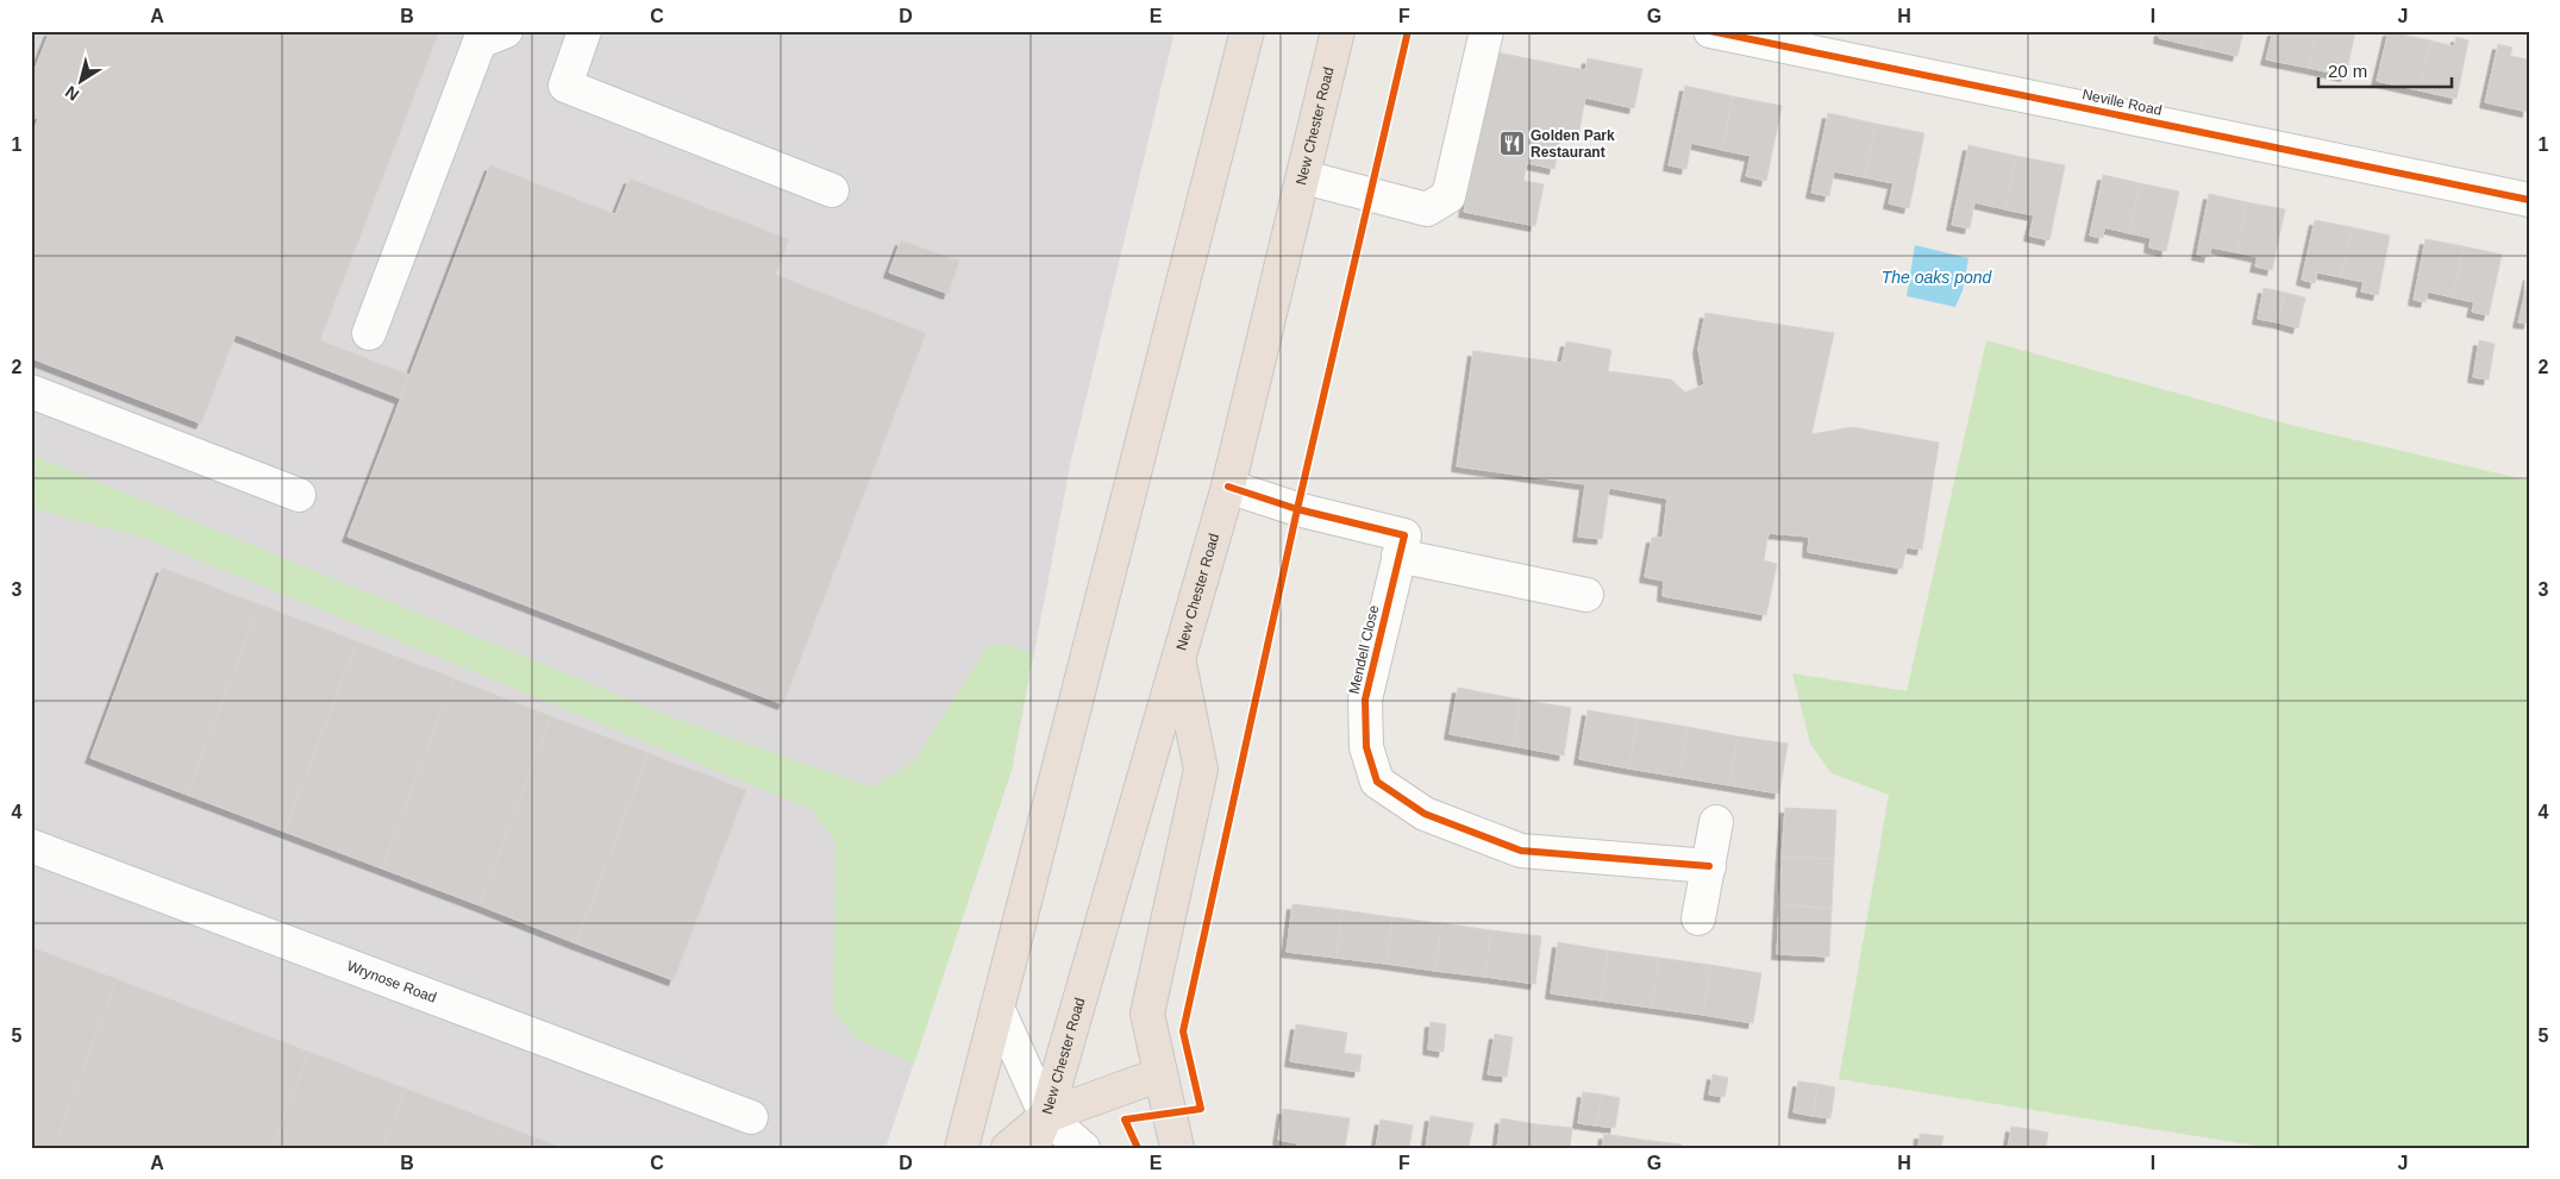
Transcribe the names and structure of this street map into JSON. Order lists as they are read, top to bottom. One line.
{"streets":{"highway":["New Chester Road"],"street":["Neville Road","Mendell Close","Wrynose Road"]},"crossings":[["New Chester Road","Mendell Close"]],"water":["The oaks pond"],"places":{"restaurant":["Golden Park Restaurant"]},"scale_bar":"20 m","north":"bottom left","grid":{"columns":["A","B","C","D","E","F","G","H","I","J"],"rows":["1","2","3","4","5"]}}
